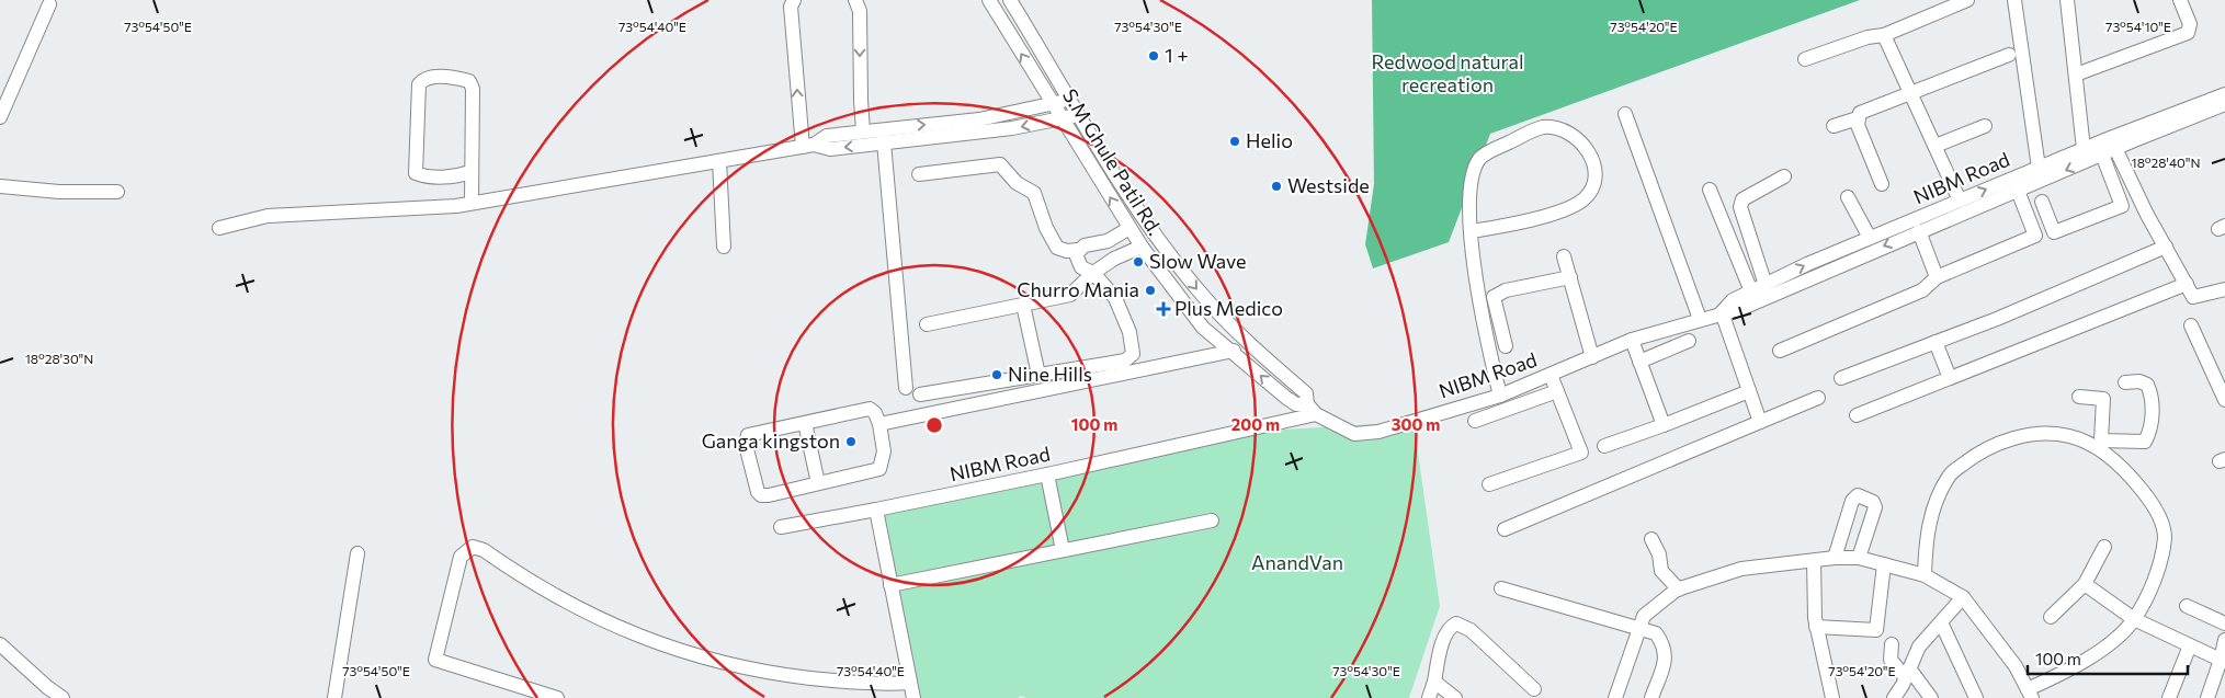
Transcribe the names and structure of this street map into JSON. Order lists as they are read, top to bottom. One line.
{"streets":{"street":["S.M Ghule Patil Rd.","NIBM Road"]},"crossings":[["S.M Ghule Patil Rd.","NIBM Road"]],"parks":["Redwood natural recreation","AnandVan"],"places":{"other":["1 +","Helio","Westside","Slow Wave","Churro Mania","Nine Hills","Ganga kingston"],"health":["Plus Medico"]},"scale_bar":"100 m","coordinates":["73°54'50\"E","73°54'40\"E","73°54'30\"E","73°54'20\"E","73°54'10\"E","18°28'40\"N","18°28'30\"N"],"rings":["100 m","200 m","300 m"]}
